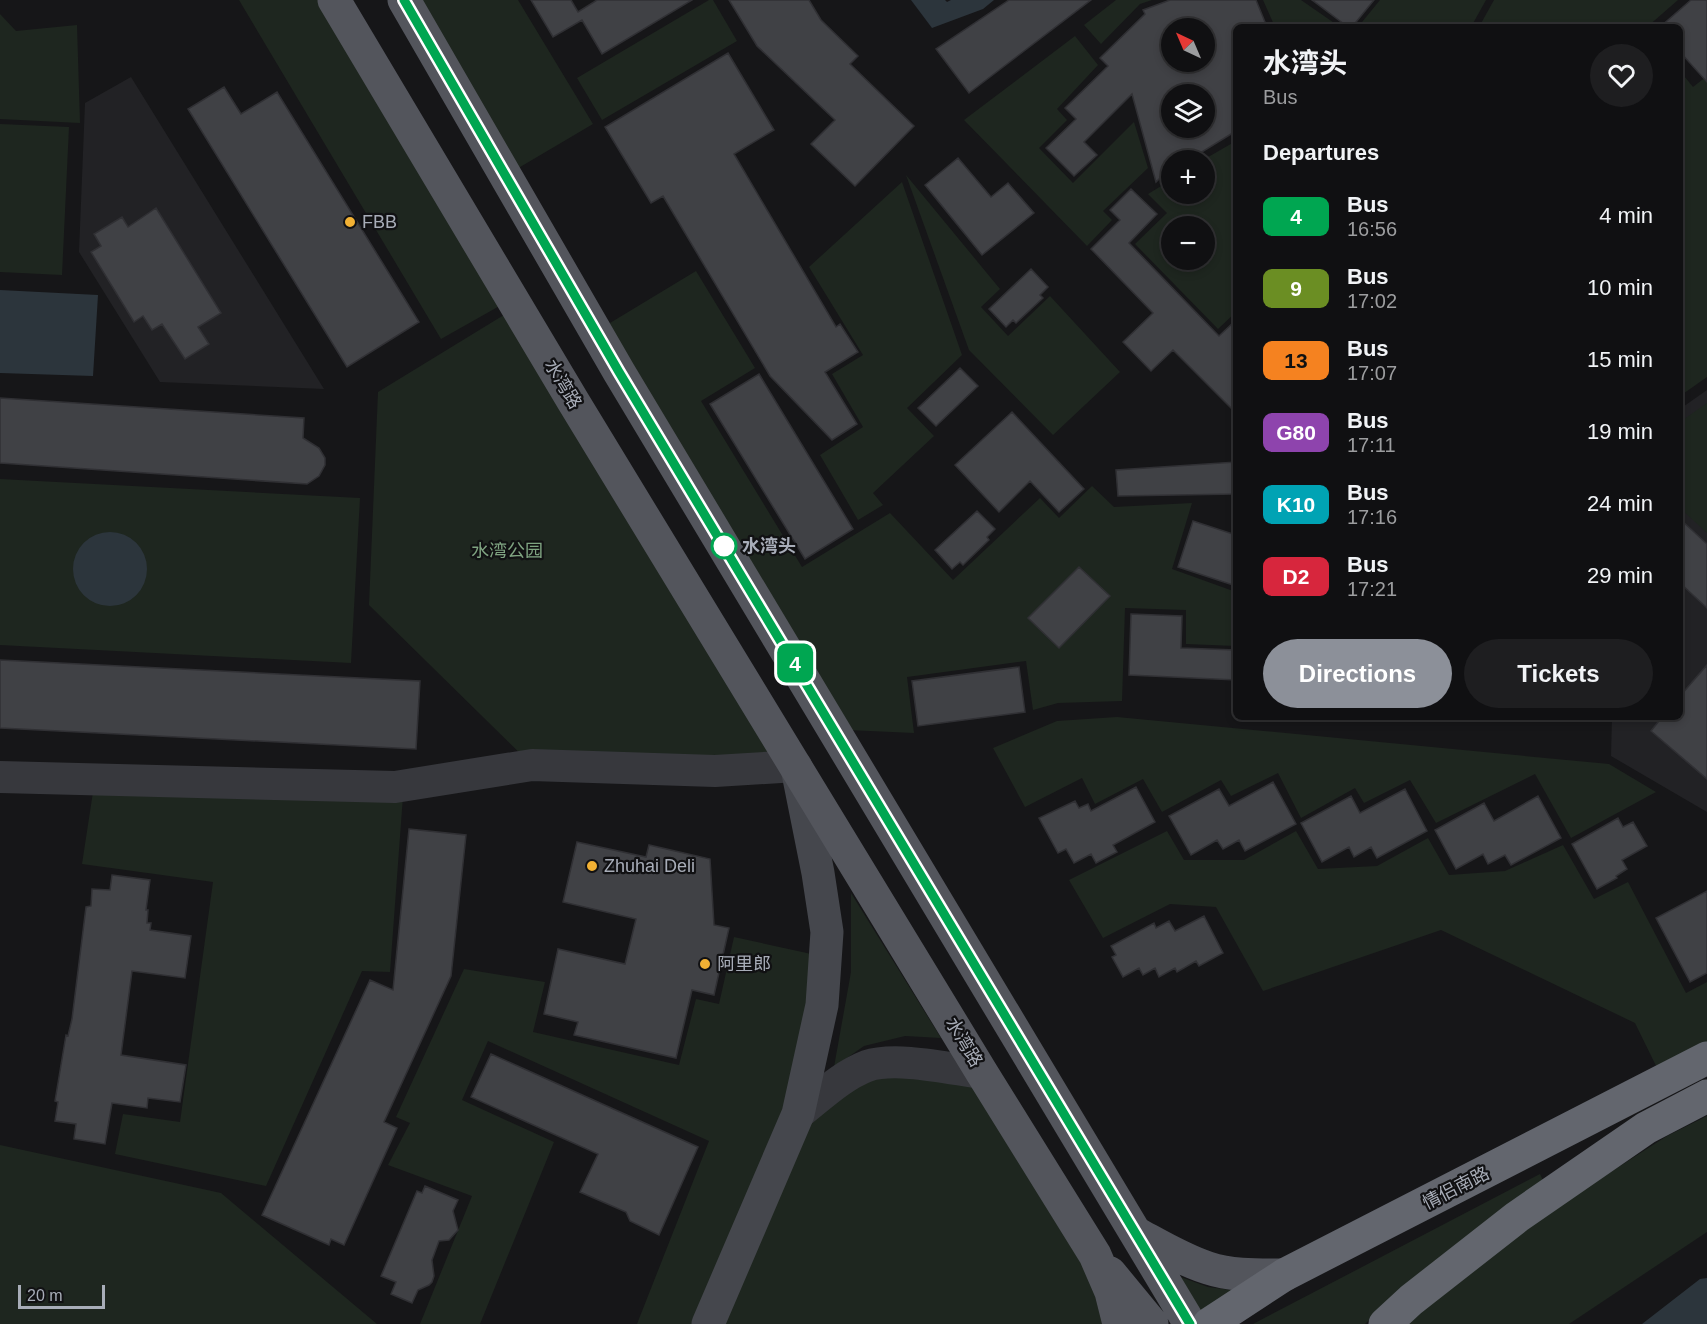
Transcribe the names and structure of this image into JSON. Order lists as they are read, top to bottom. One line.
{"streets":{"highway":["情侣南路"],"main road":["水湾路"]},"parks":["水湾公园"],"places":["FBB","水湾头","Zhuhai Deli","阿里郎"],"lines":["bus line 4"],"scale_bar":"20 m","north":"top left","page":{"on_map":"4","map_buttons":["+","−"],"heading":[["水湾头","Bus"],"Departures"],"list":[{"mark":"4","name":"Bus","note":"16:56","value":"4 min"},{"mark":"9","name":"Bus","note":"17:02","value":"10 min"},{"mark":"13","name":"Bus","note":"17:07","value":"15 min"},{"mark":"G80","name":"Bus","note":"17:11","value":"19 min"},{"mark":"K10","name":"Bus","note":"17:16","value":"24 min"},{"mark":"D2","name":"Bus","note":"17:21","value":"29 min"}],"buttons":["Directions","Tickets"],"scale":"20 m"}}
